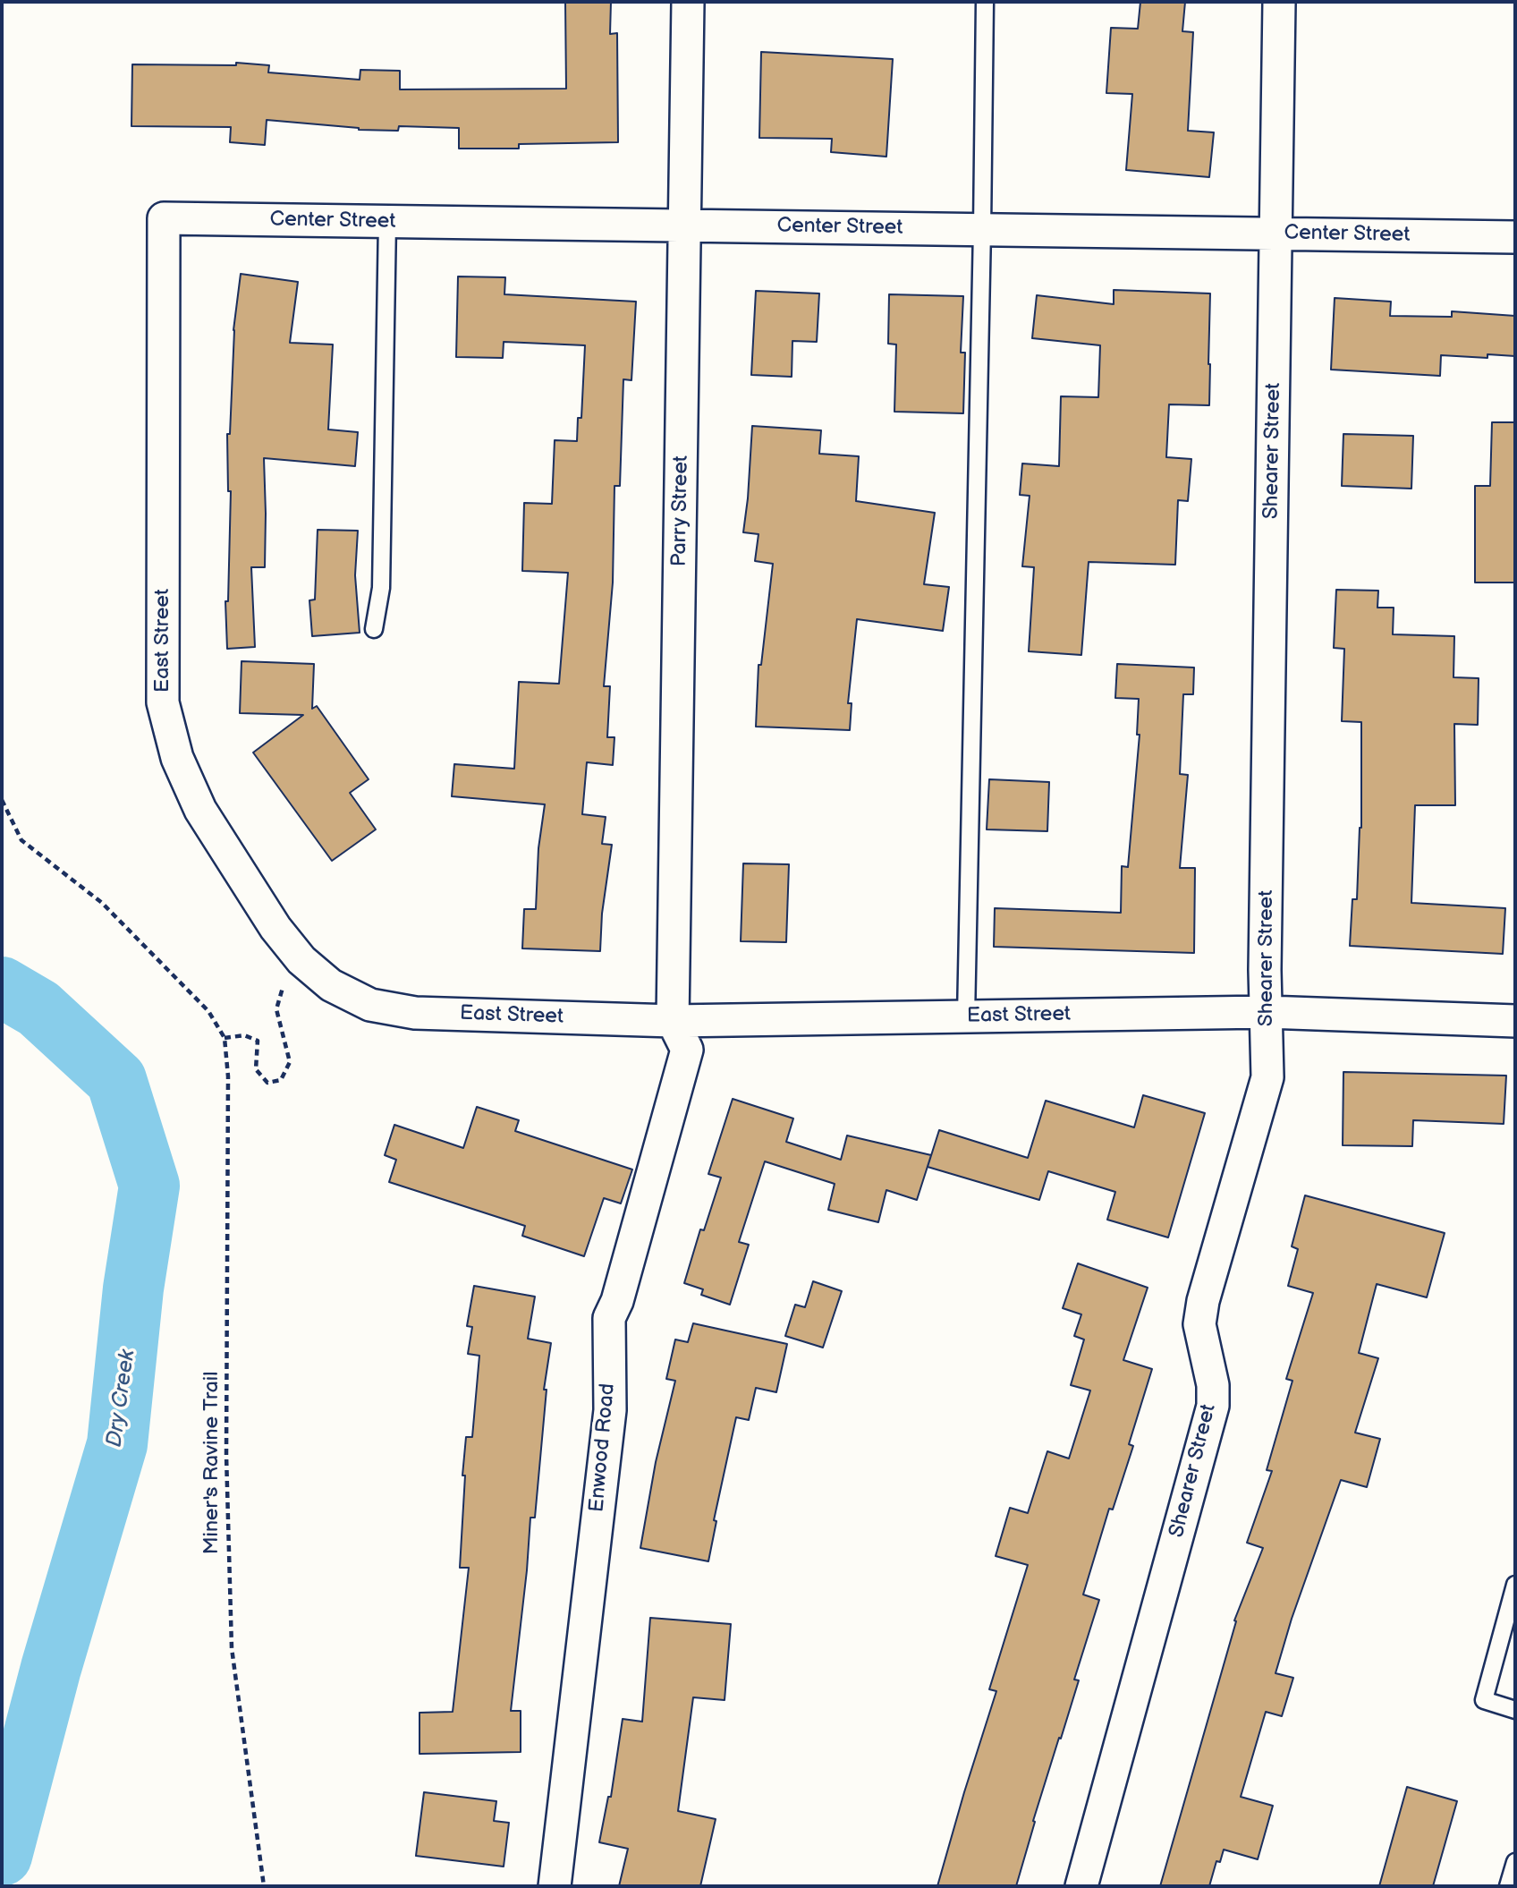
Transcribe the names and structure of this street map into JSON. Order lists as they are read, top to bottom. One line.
{"streets":{"street":["Center Street","Shearer Street","Parry Street","East Street","Enwood Road"],"path":["Miner's Ravine Trail"]},"crossings":[["Center Street","Shearer Street"],["Center Street","Parry Street"],["Center Street","East Street"],["Shearer Street","East Street"],["Parry Street","East Street"],["Parry Street","Enwood Road"],["East Street","Enwood Road"]],"water":["Dry Creek"]}
